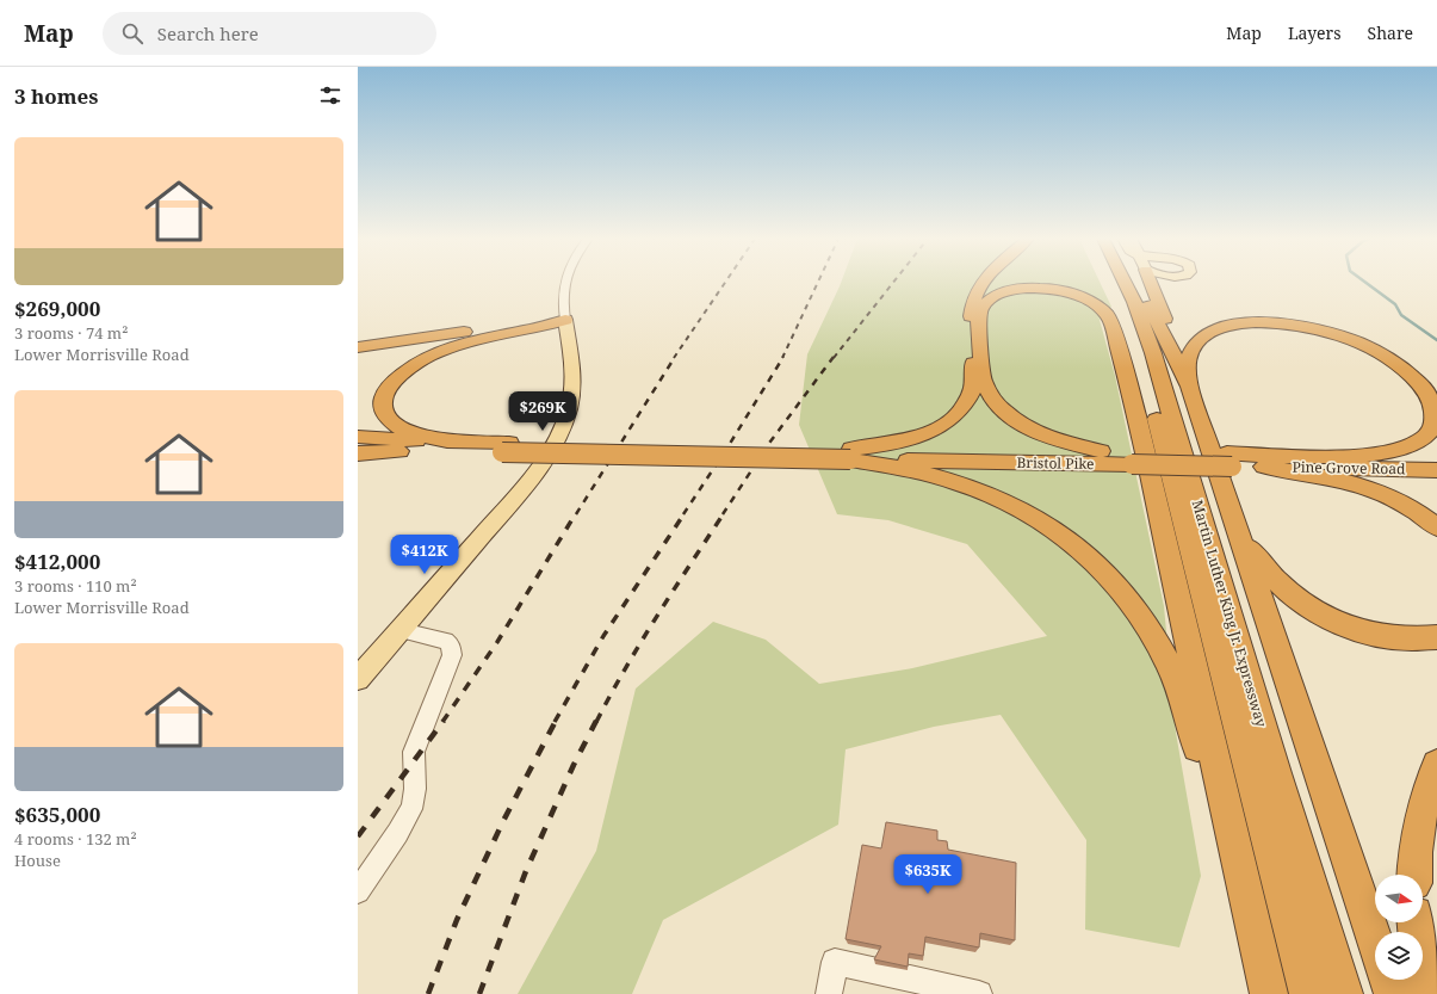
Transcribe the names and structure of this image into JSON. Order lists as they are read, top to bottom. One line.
{"streets":{"highway":["Bristol Pike","Pine Grove Road","Martin Luther King Jr. Expressway"]},"crossings":[["Bristol Pike","Pine Grove Road"]],"north":"right","page":{"header":"Map","search":"Search here","nav":["Map","Layers","Share"],"heading":"3 homes","list":[{"name":"$269,000","note":"3 rooms · 74 m² · Lower Morrisville Road"},{"name":"$412,000","note":"3 rooms · 110 m² · Lower Morrisville Road"},{"name":"$635,000","note":"4 rooms · 132 m² · House"}],"price":["$269K","$412K","$635K"]}}
